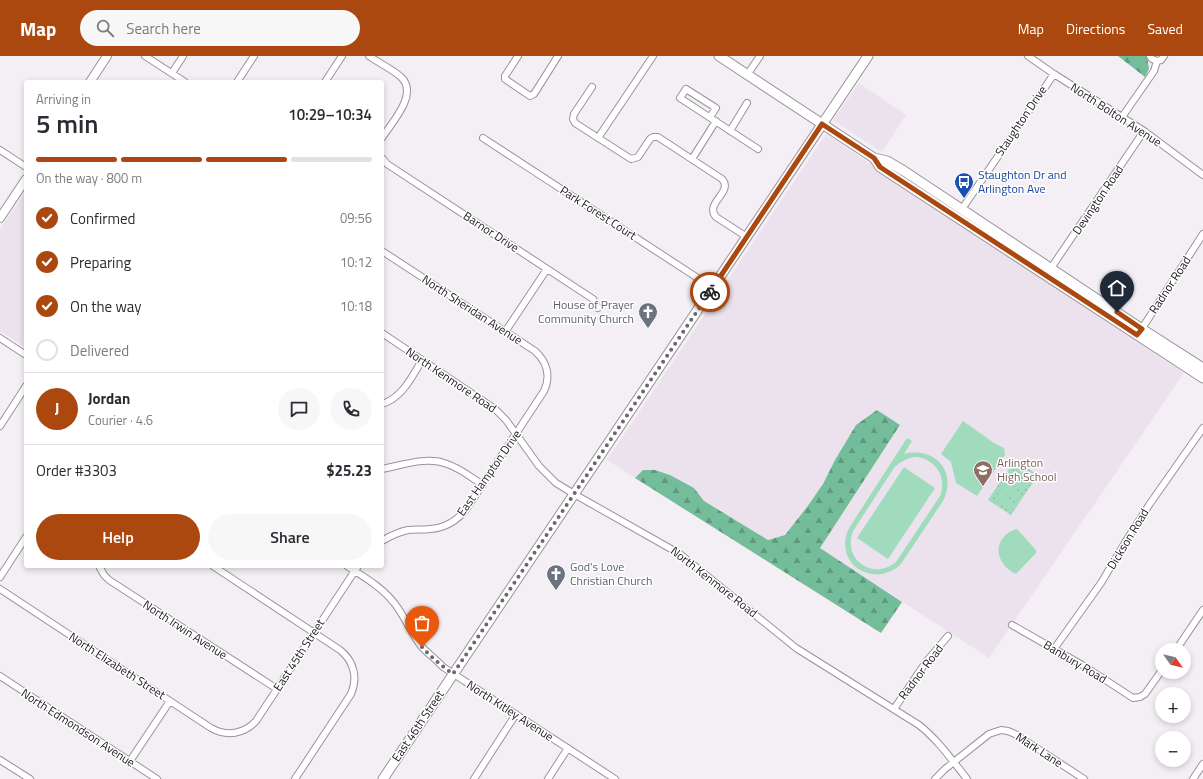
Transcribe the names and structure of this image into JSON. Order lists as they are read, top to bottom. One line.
{"streets":{"main road":["East 46th Street"],"street":["North Bolton Avenue","Staughton Drive","Devington Road","Park Forest Court","Barnor Drive","Radnor Road","North Sheridan Avenue","North Kenmore Road","East Hampton Drive","Dickson Road","North Irwin Avenue","East 45th Street","Banbury Road","North Elizabeth Street","North Kitley Avenue","North Edmondson Avenue","Mark Lane"]},"crossings":[["North Bolton Avenue","Staughton Drive"],["North Bolton Avenue","Devington Road"],["Park Forest Court","East 46th Street"],["Radnor Road","North Kenmore Road"],["North Sheridan Avenue","East Hampton Drive"],["North Kenmore Road","East Hampton Drive"],["North Kenmore Road","East 46th Street"],["North Kenmore Road","Mark Lane"],["Dickson Road","Banbury Road"],["North Irwin Avenue","East 45th Street"],["East 45th Street","North Elizabeth Street"],["East 45th Street","North Kitley Avenue"],["North Kitley Avenue","East 46th Street"]],"places":{"bus stop":["Staughton Dr and Arlington Ave"],"church":["House of Prayer Community Church","God's Love Christian Church"],"school or university":["Arlington High School"]},"north":"bottom right","page":{"header":"Map","search":"Search here","nav":["Map","Directions","Saved"],"heading":["5 min","Arriving in","10:29–10:34"],"panel":["Jordan","Courier · 4.6","Order #3303","$25.23"],"bar":"On the way · 800 m","list":[["Confirmed","09:56"],["Preparing","10:12"],["On the way","10:18"],"Delivered"],"round":"J","buttons":["Help","Share"],"map_buttons":["+","−"]}}
